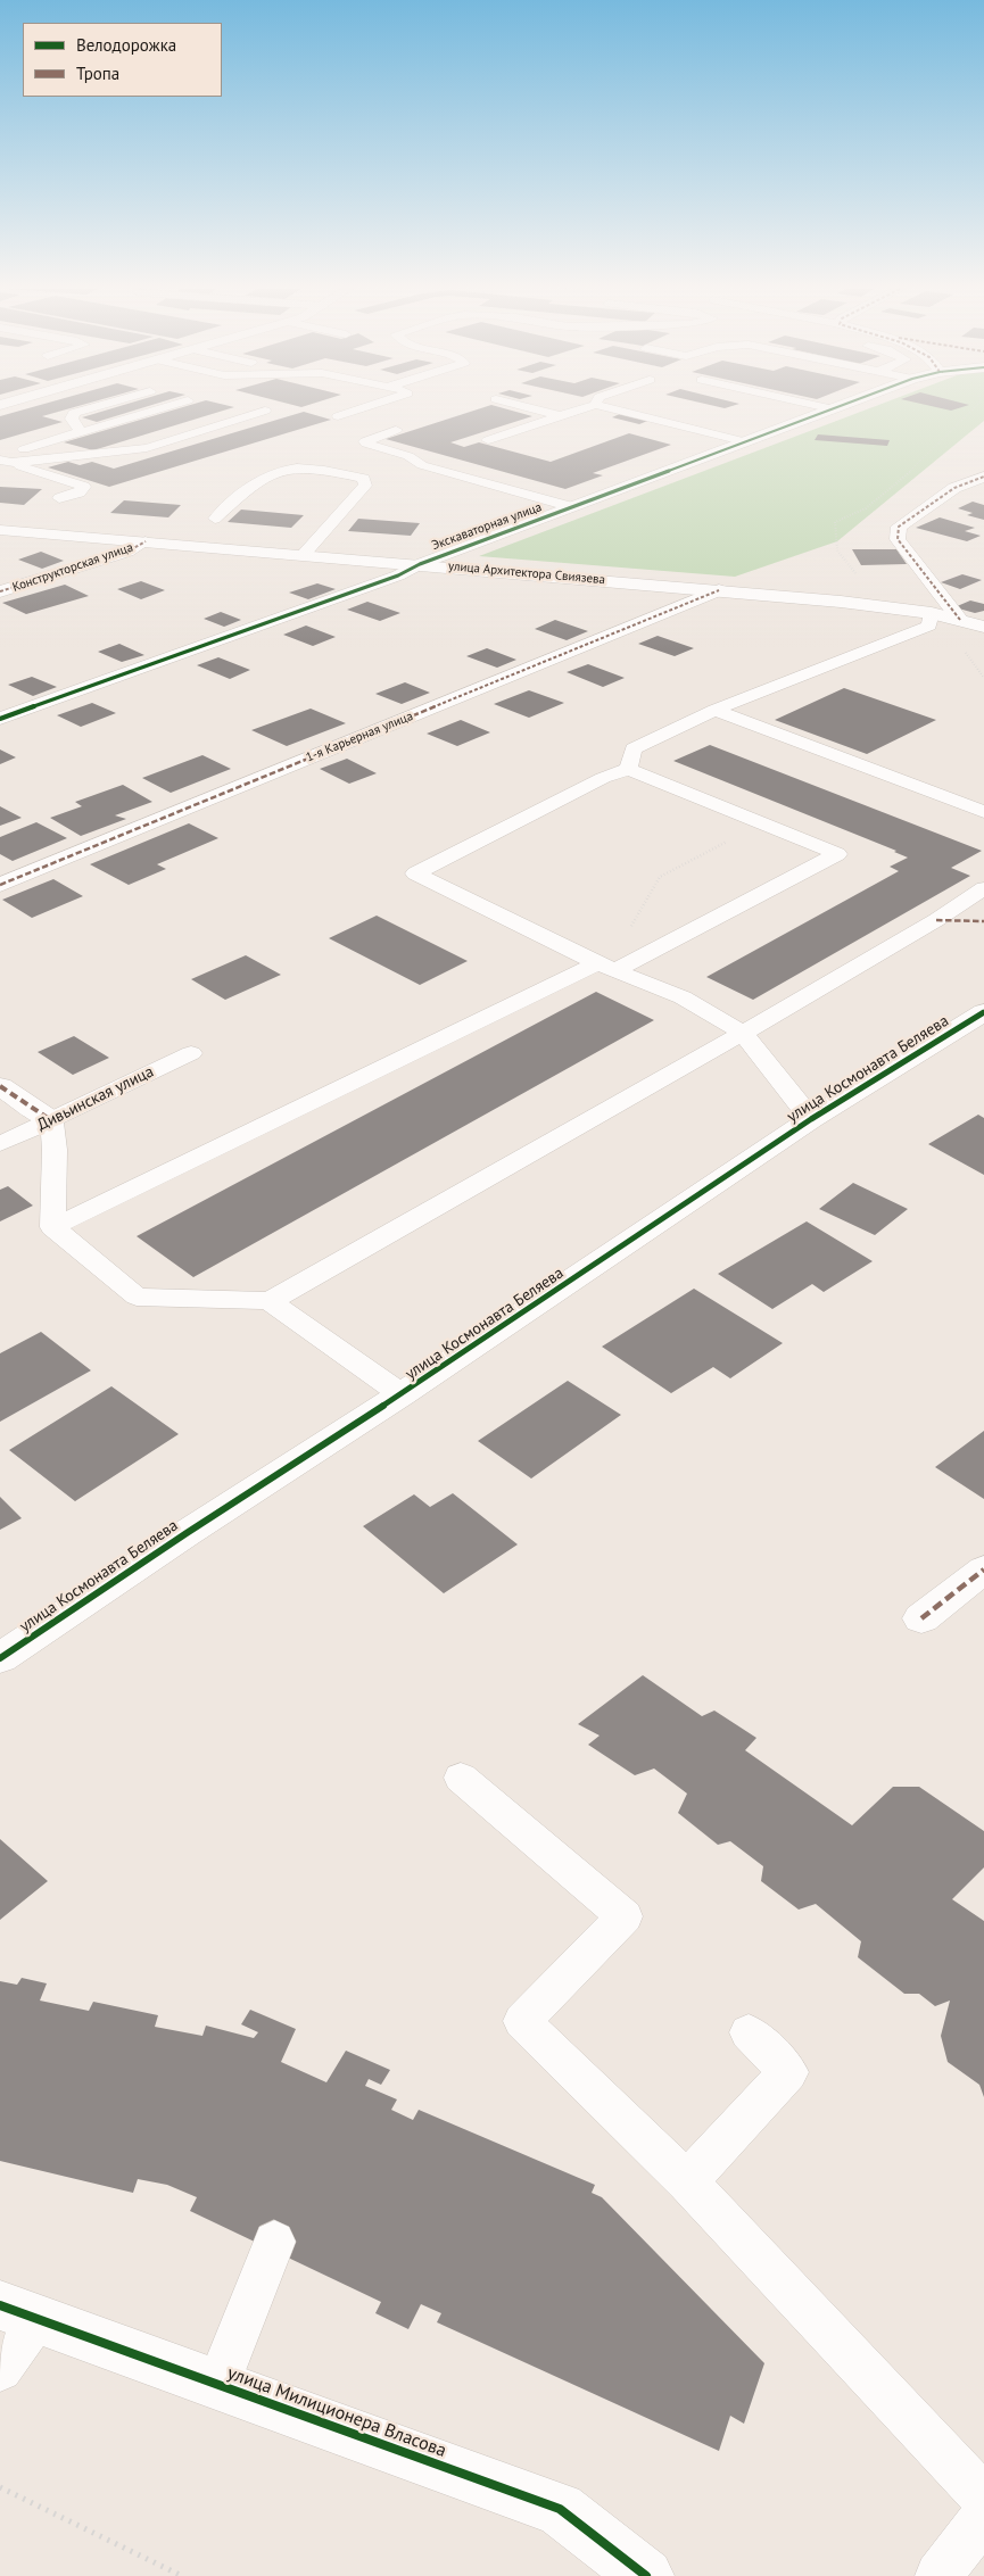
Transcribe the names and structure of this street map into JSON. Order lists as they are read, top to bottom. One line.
{"streets":{"street":["Экскаваторная улица","Конструкторская улица","улица Архитектора Свиязева","1-я Карьерная улица","улица Космонавта Беляева","улица Милиционера Власова"],"lane":["Дивьинская улица"]},"crossings":[["Экскаваторная улица","улица Архитектора Свиязева"],["Конструкторская улица","улица Архитектора Свиязева"],["улица Архитектора Свиязева","1-я Карьерная улица"]],"legend":["Велодорожка","Тропа"]}
